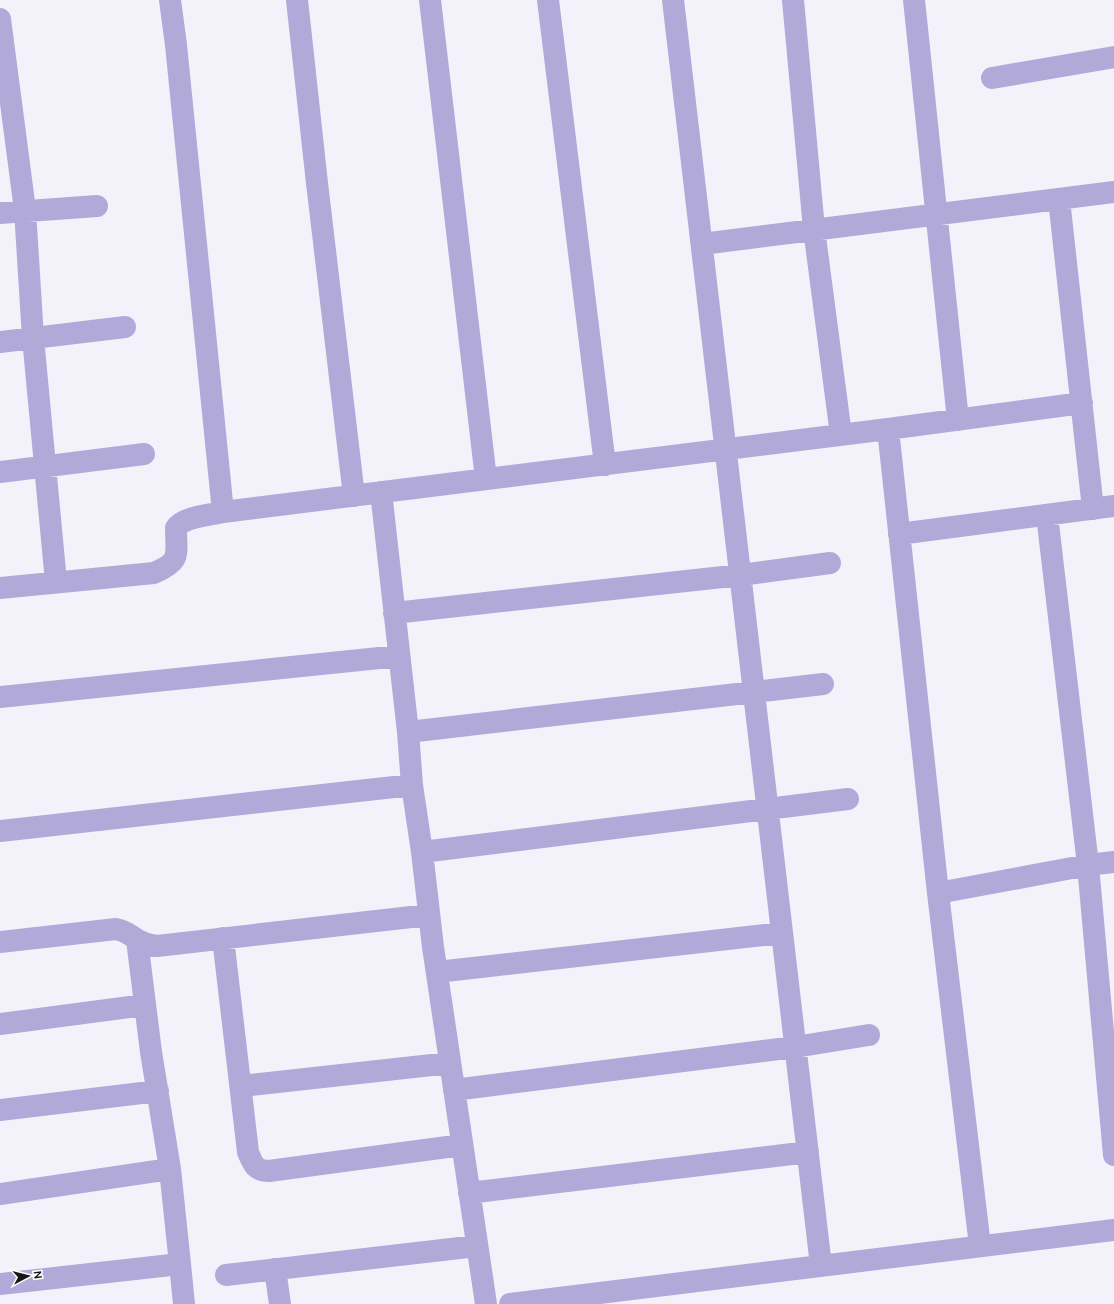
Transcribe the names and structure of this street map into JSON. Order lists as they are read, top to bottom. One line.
{"north":"right"}
